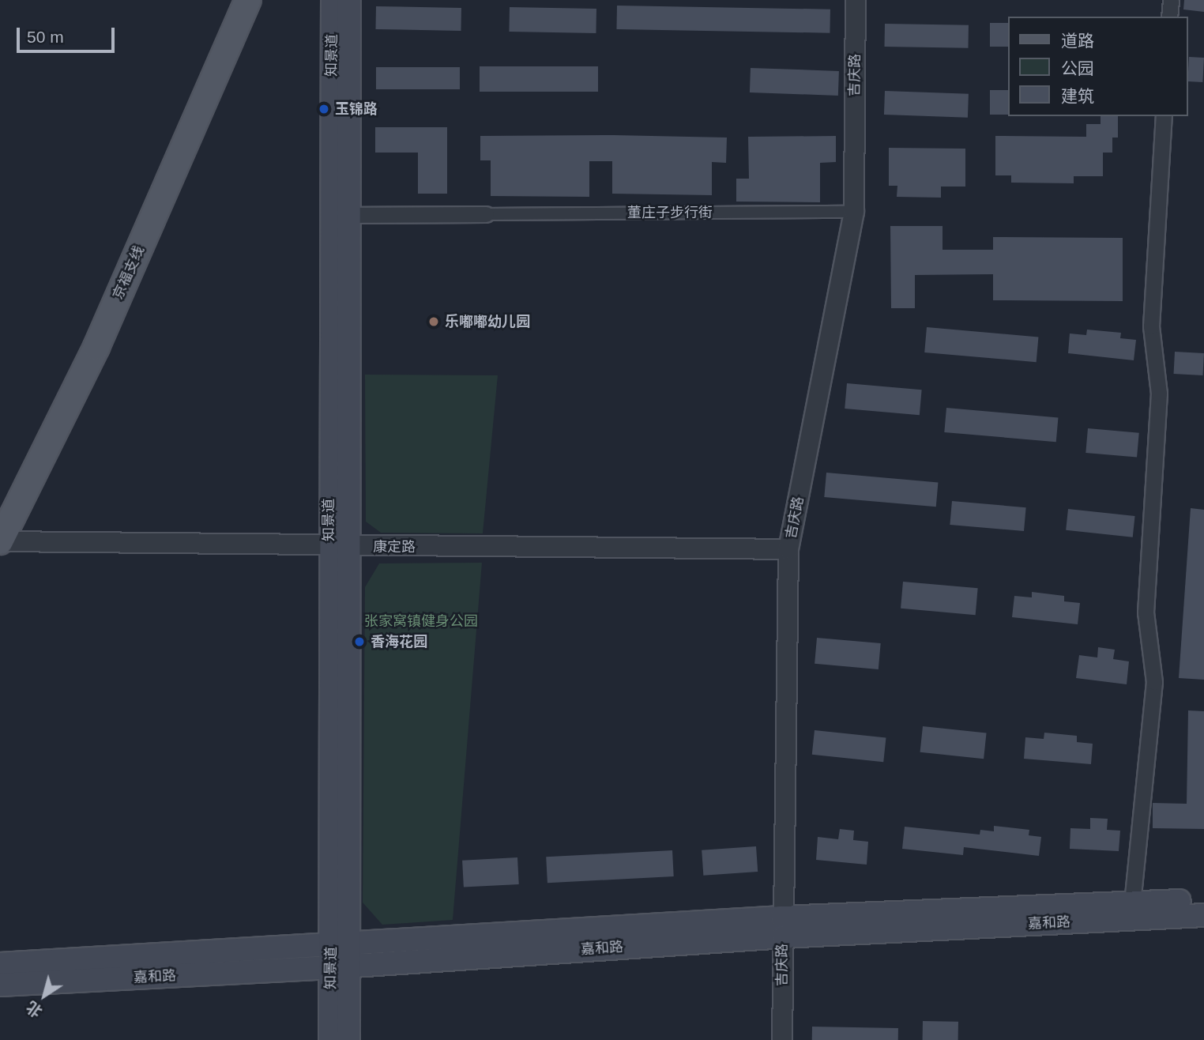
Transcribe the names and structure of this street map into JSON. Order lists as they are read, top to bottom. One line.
{"streets":{"main road":["知景道","京福支线","嘉和路"],"street":["吉庆路","董庄子步行街","康定路"]},"crossings":[["知景道","康定路"],["知景道","嘉和路"],["吉庆路","董庄子步行街"],["吉庆路","康定路"],["吉庆路","嘉和路"],["京福支线","康定路"]],"parks":["张家窝镇健身公园"],"places":["玉锦路","乐嘟嘟幼儿园","香海花园"],"legend":["道路","公园","建筑"],"scale_bar":"50 m","north":"bottom left"}
